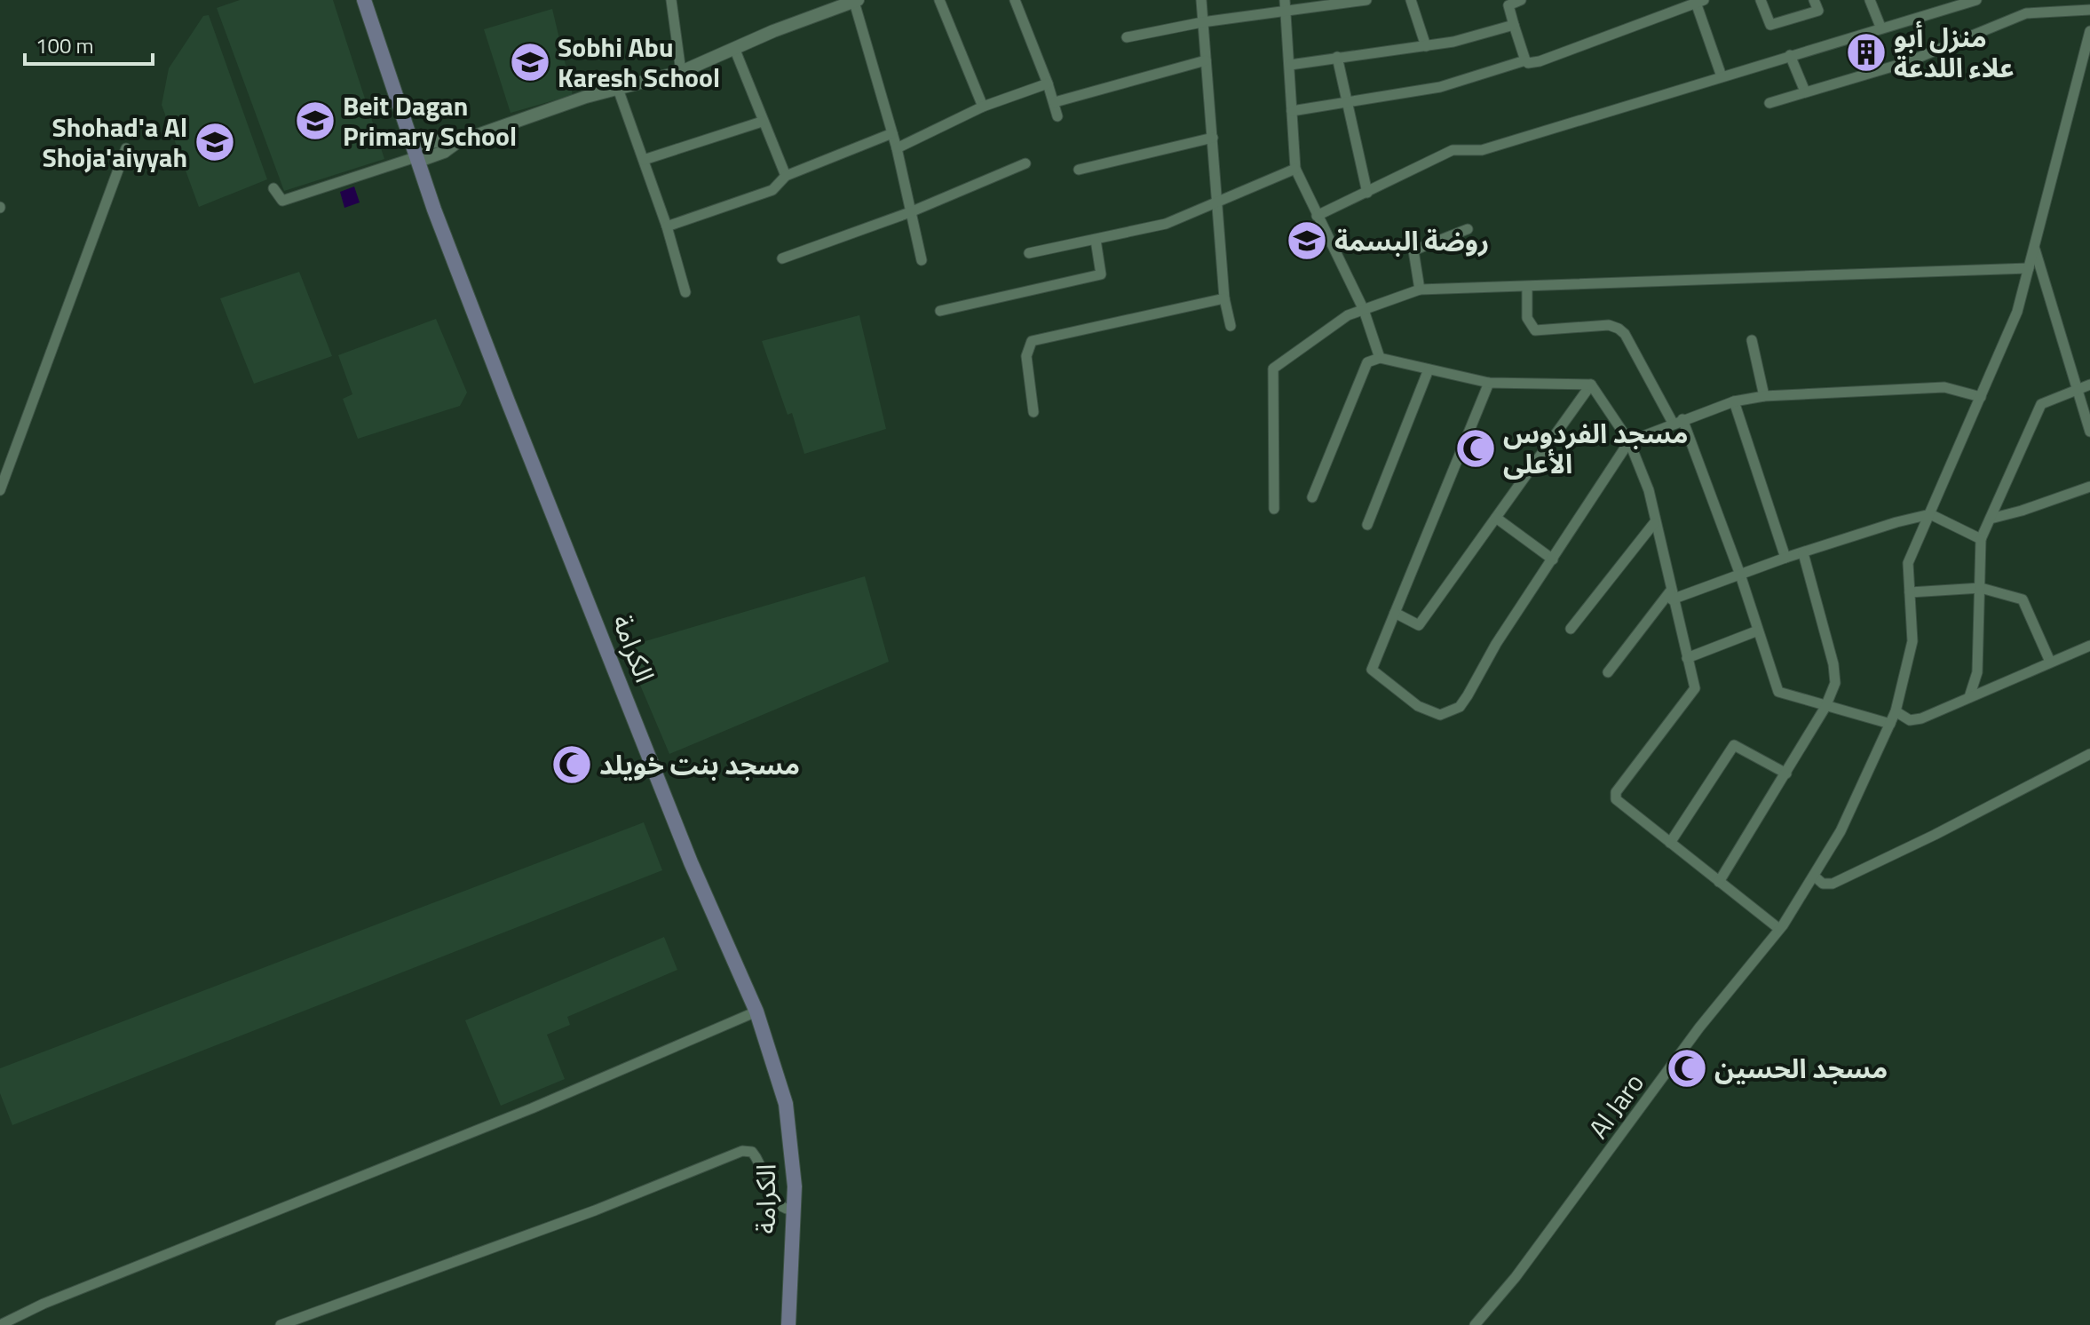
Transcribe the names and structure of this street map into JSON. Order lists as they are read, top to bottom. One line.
{"streets":{"main road":["الكرامة"],"street":["Al Jaro"]},"places":{"building":["منزل أبو علاء اللدعة"],"school or university":["Sobhi Abu Karesh School","Beit Dagan Primary School","Shohad'a Al Shoja'aiyyah","روضة البسمة"],"mosque":["مسجد الفردوس الأعلى","مسجد بنت خويلد","مسجد الحسين"]},"scale_bar":"100 m"}
